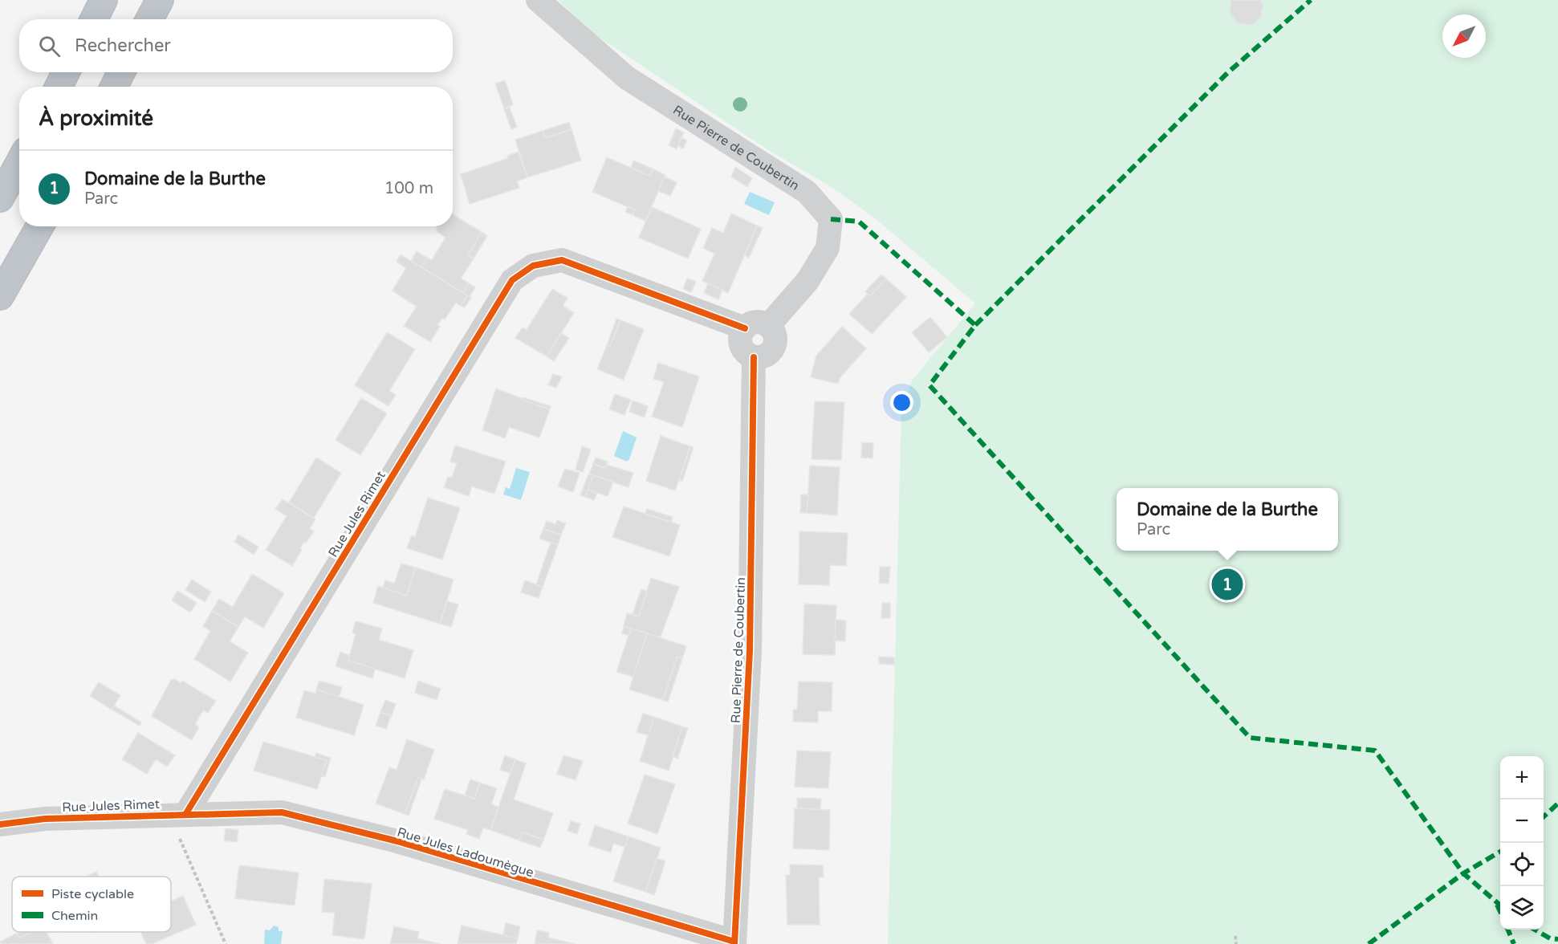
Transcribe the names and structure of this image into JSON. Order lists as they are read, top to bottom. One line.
{"streets":{"street":["Rue Pierre de Coubertin","Rue Jules Rimet","Rue Jules Ladoumègue"]},"crossings":[["Rue Pierre de Coubertin","Rue Jules Rimet"],["Rue Pierre de Coubertin","Rue Jules Ladoumègue"],["Rue Jules Rimet","Rue Jules Ladoumègue"]],"legend":["Piste cyclable","Chemin"],"north":"bottom left","page":{"search":"Rechercher","heading":"À proximité","list":[{"mark":"1","name":"Domaine de la Burthe","note":"Parc","value":"100 m"}],"popup":["Domaine de la Burthe","Parc"],"pins":"1","map_buttons":["+","−"]}}
